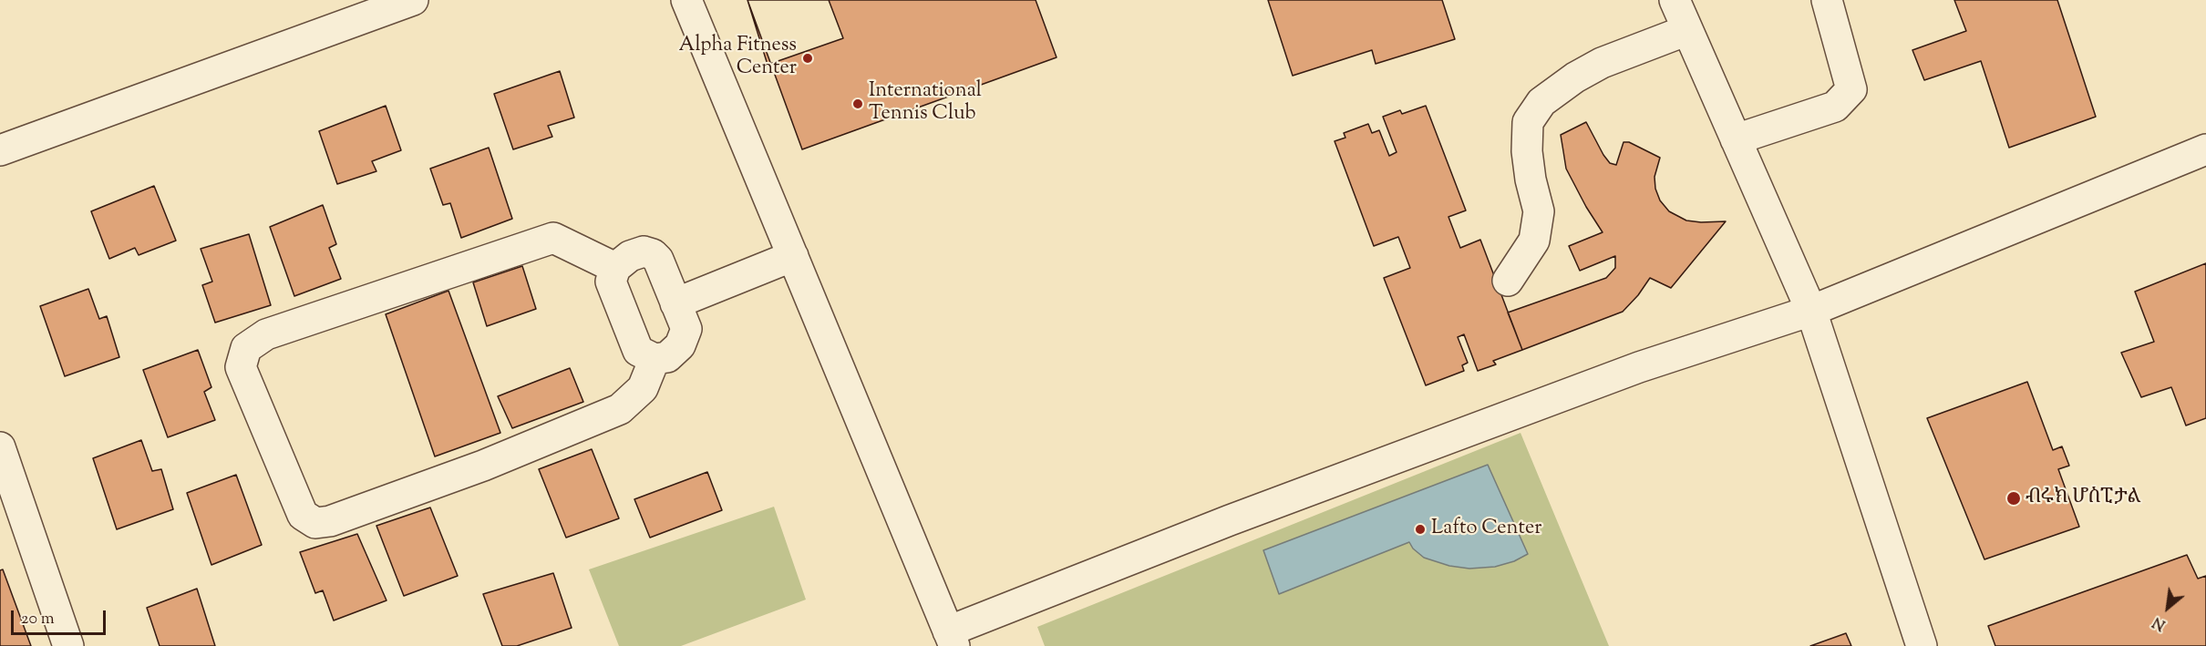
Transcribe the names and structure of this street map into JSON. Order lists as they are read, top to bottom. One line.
{"places":["Alpha Fitness Center","International Tennis Club","ብሩክ ሆስፒታል","Lafto Center"],"scale_bar":"20 m","north":"bottom left"}
